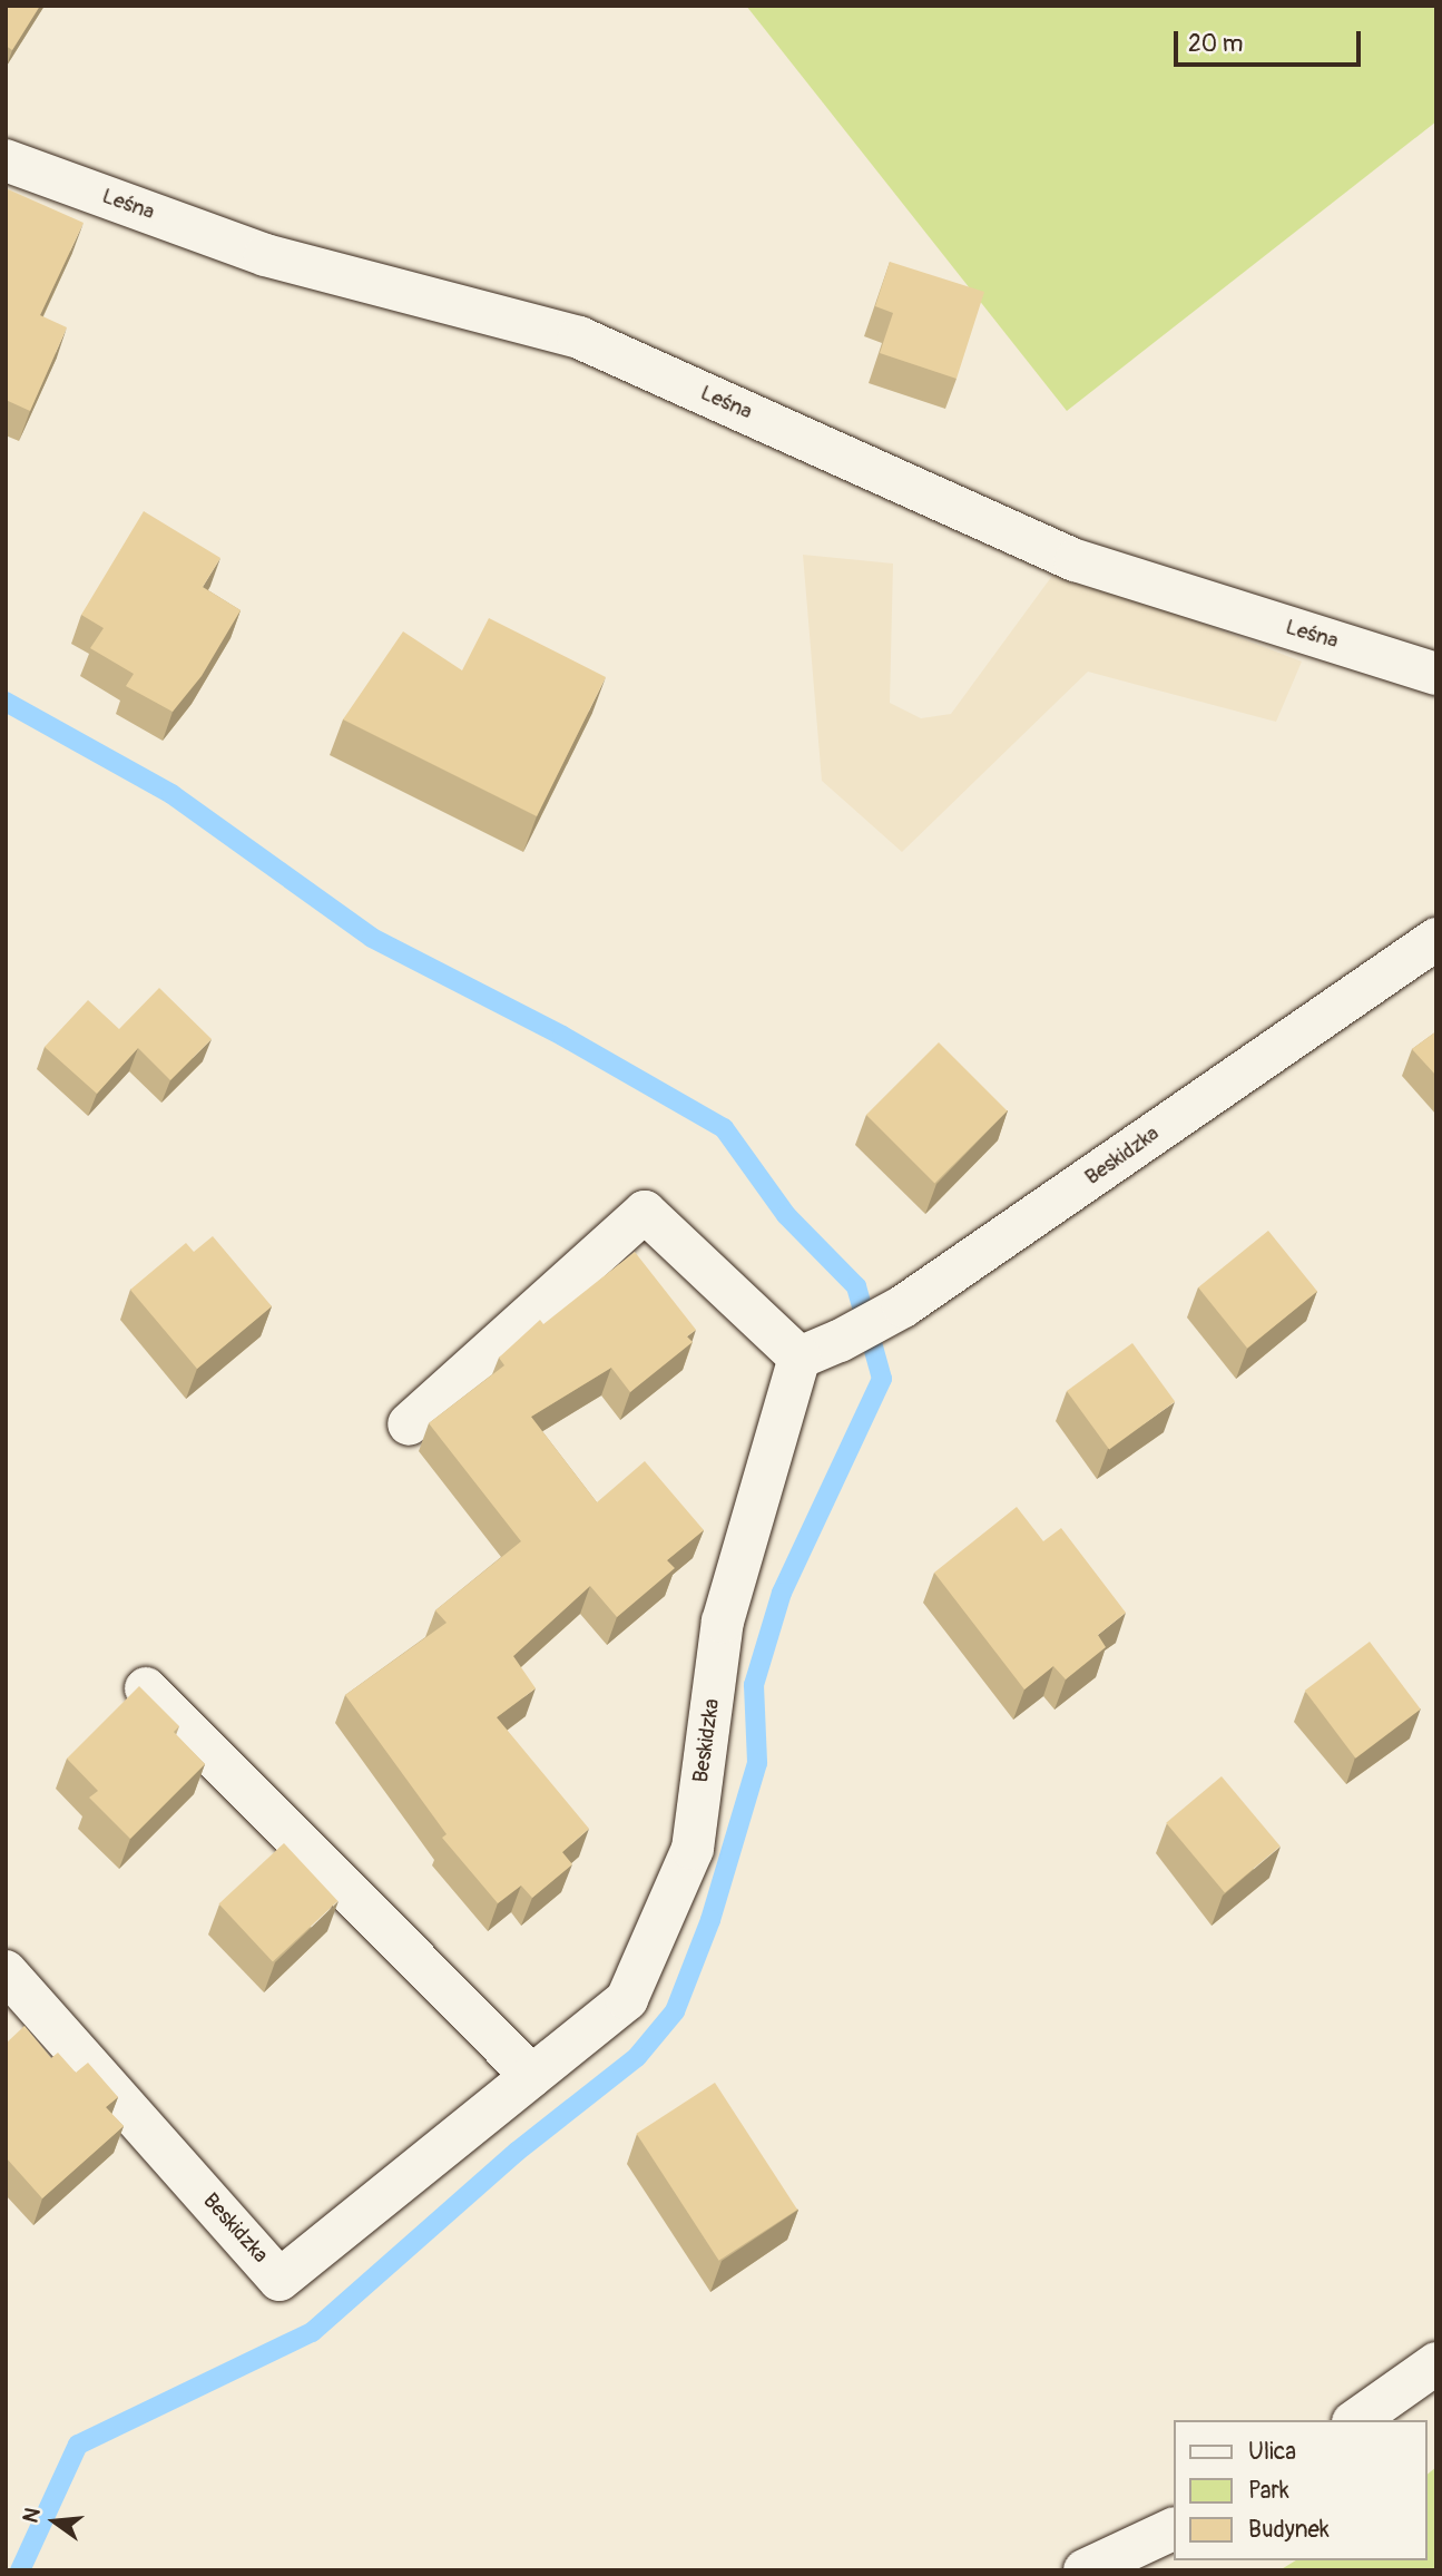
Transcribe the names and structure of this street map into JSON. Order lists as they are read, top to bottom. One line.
{"streets":{"street":["Leśna","Beskidzka"]},"legend":["Ulica","Park","Budynek"],"scale_bar":"20 m","north":"left"}
